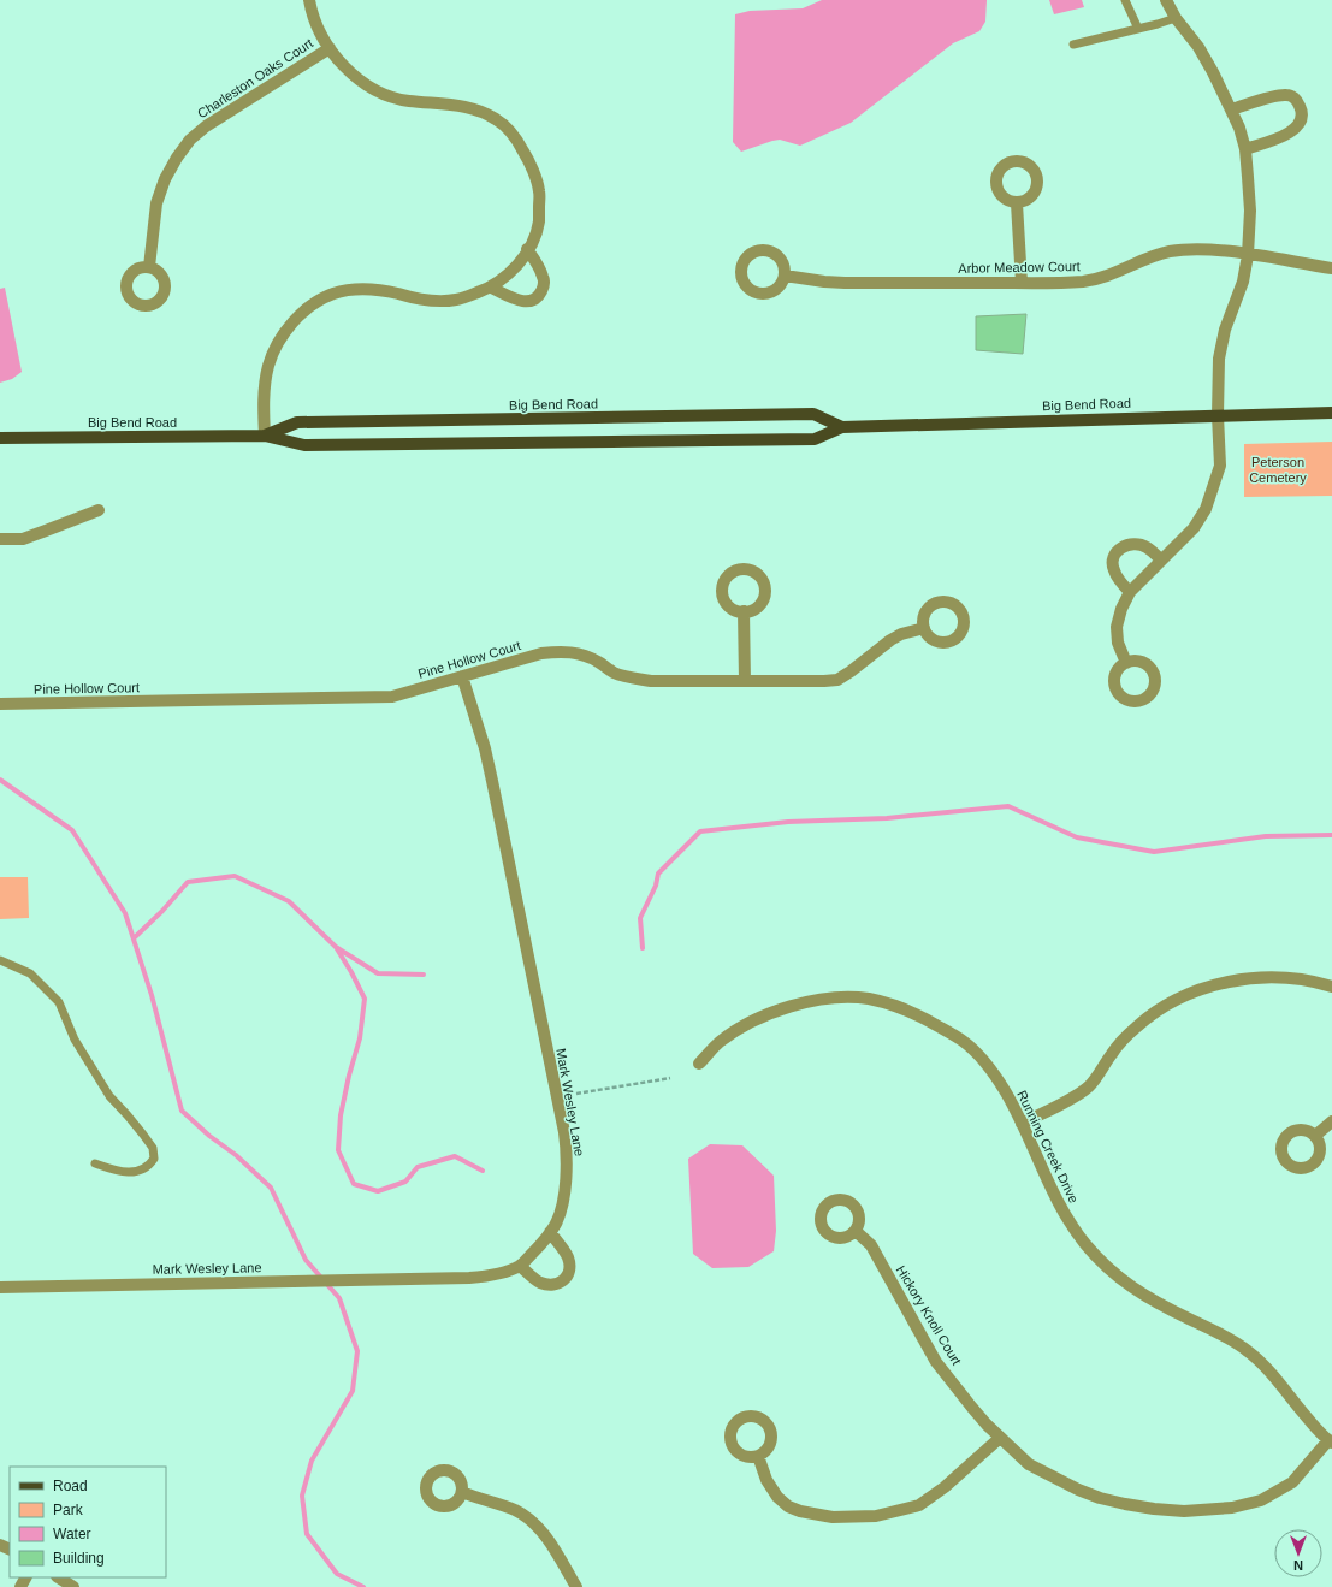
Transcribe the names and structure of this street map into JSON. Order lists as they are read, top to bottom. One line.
{"streets":{"main road":["Big Bend Road"],"street":["Charleston Oaks Court","Arbor Meadow Court","Pine Hollow Court","Mark Wesley Lane","Running Creek Drive","Hickory Knoll Court"]},"crossings":[["Pine Hollow Court","Mark Wesley Lane"],["Running Creek Drive","Hickory Knoll Court"]],"parks":["Peterson Cemetery"],"legend":["Road","Park","Water","Building"],"north":"bottom"}
